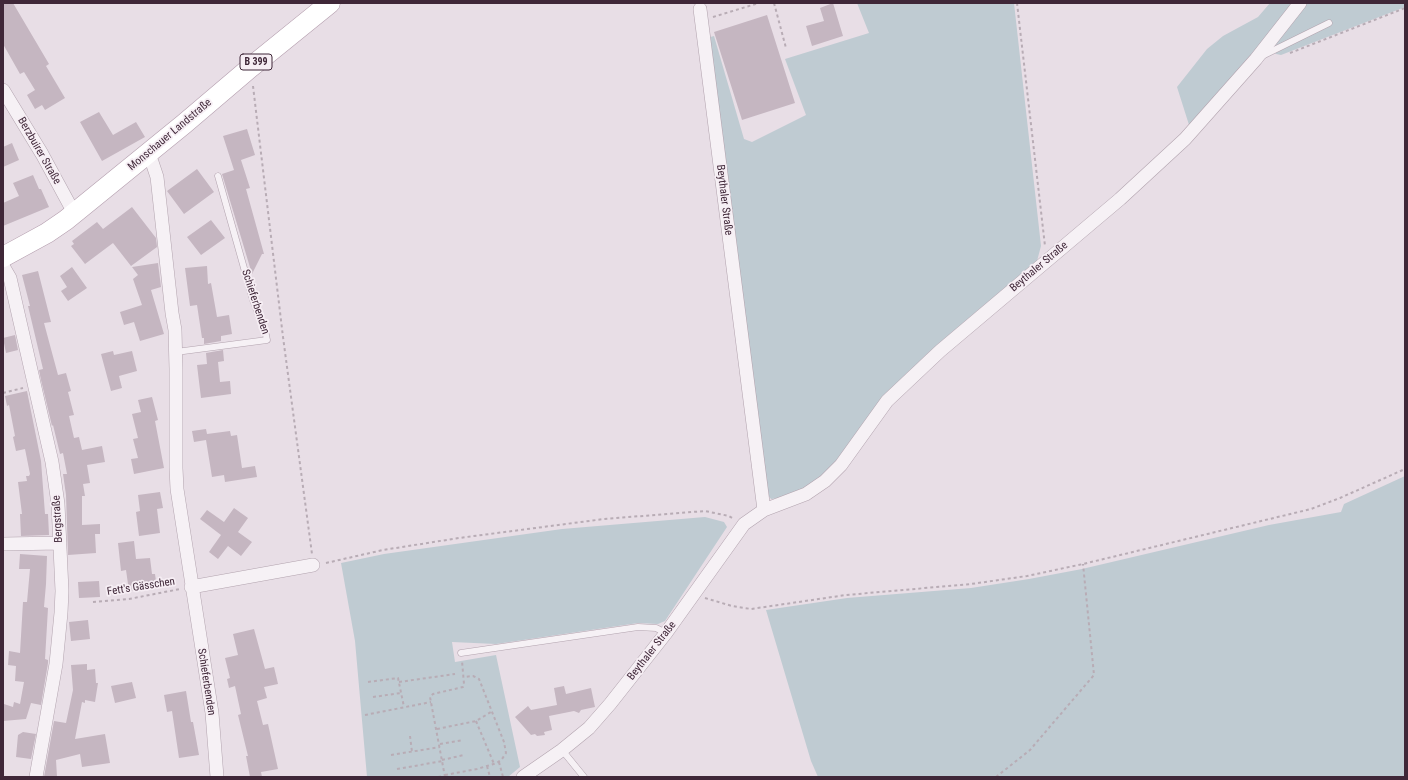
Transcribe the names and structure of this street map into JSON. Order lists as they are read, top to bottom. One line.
{"streets":{"main road":["B 399","Monschauer Landstraße"],"street":["Berzbuirer Straße","Beythaler Straße","Schieferbenden","Bergstraße"],"path":["Fett's Gässchen"]},"crossings":[["Monschauer Landstraße","Berzbuirer Straße"],["Monschauer Landstraße","Schieferbenden"],["Schieferbenden","Fett's Gässchen"]]}
